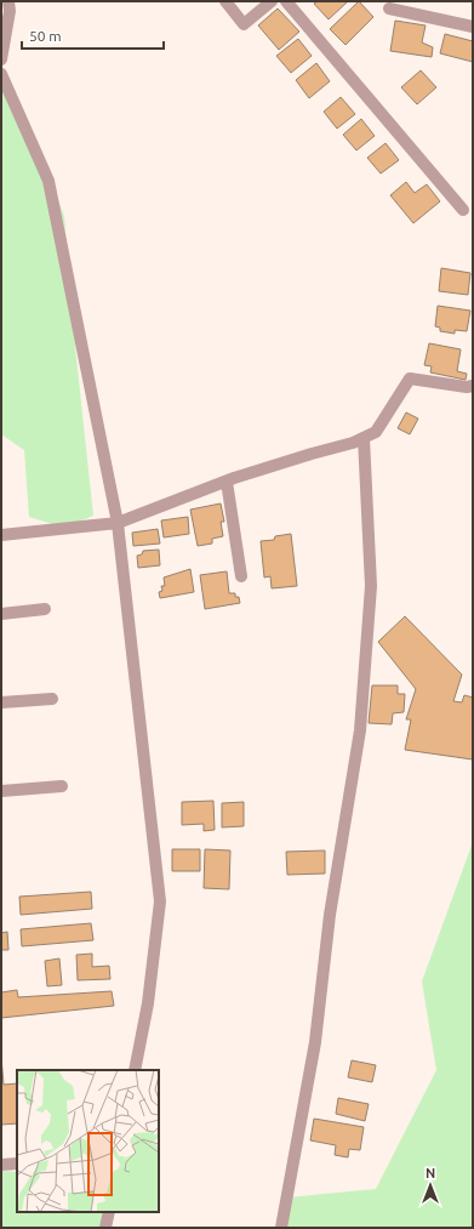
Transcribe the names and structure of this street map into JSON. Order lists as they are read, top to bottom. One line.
{"scale_bar":"50 m","north":"top"}
